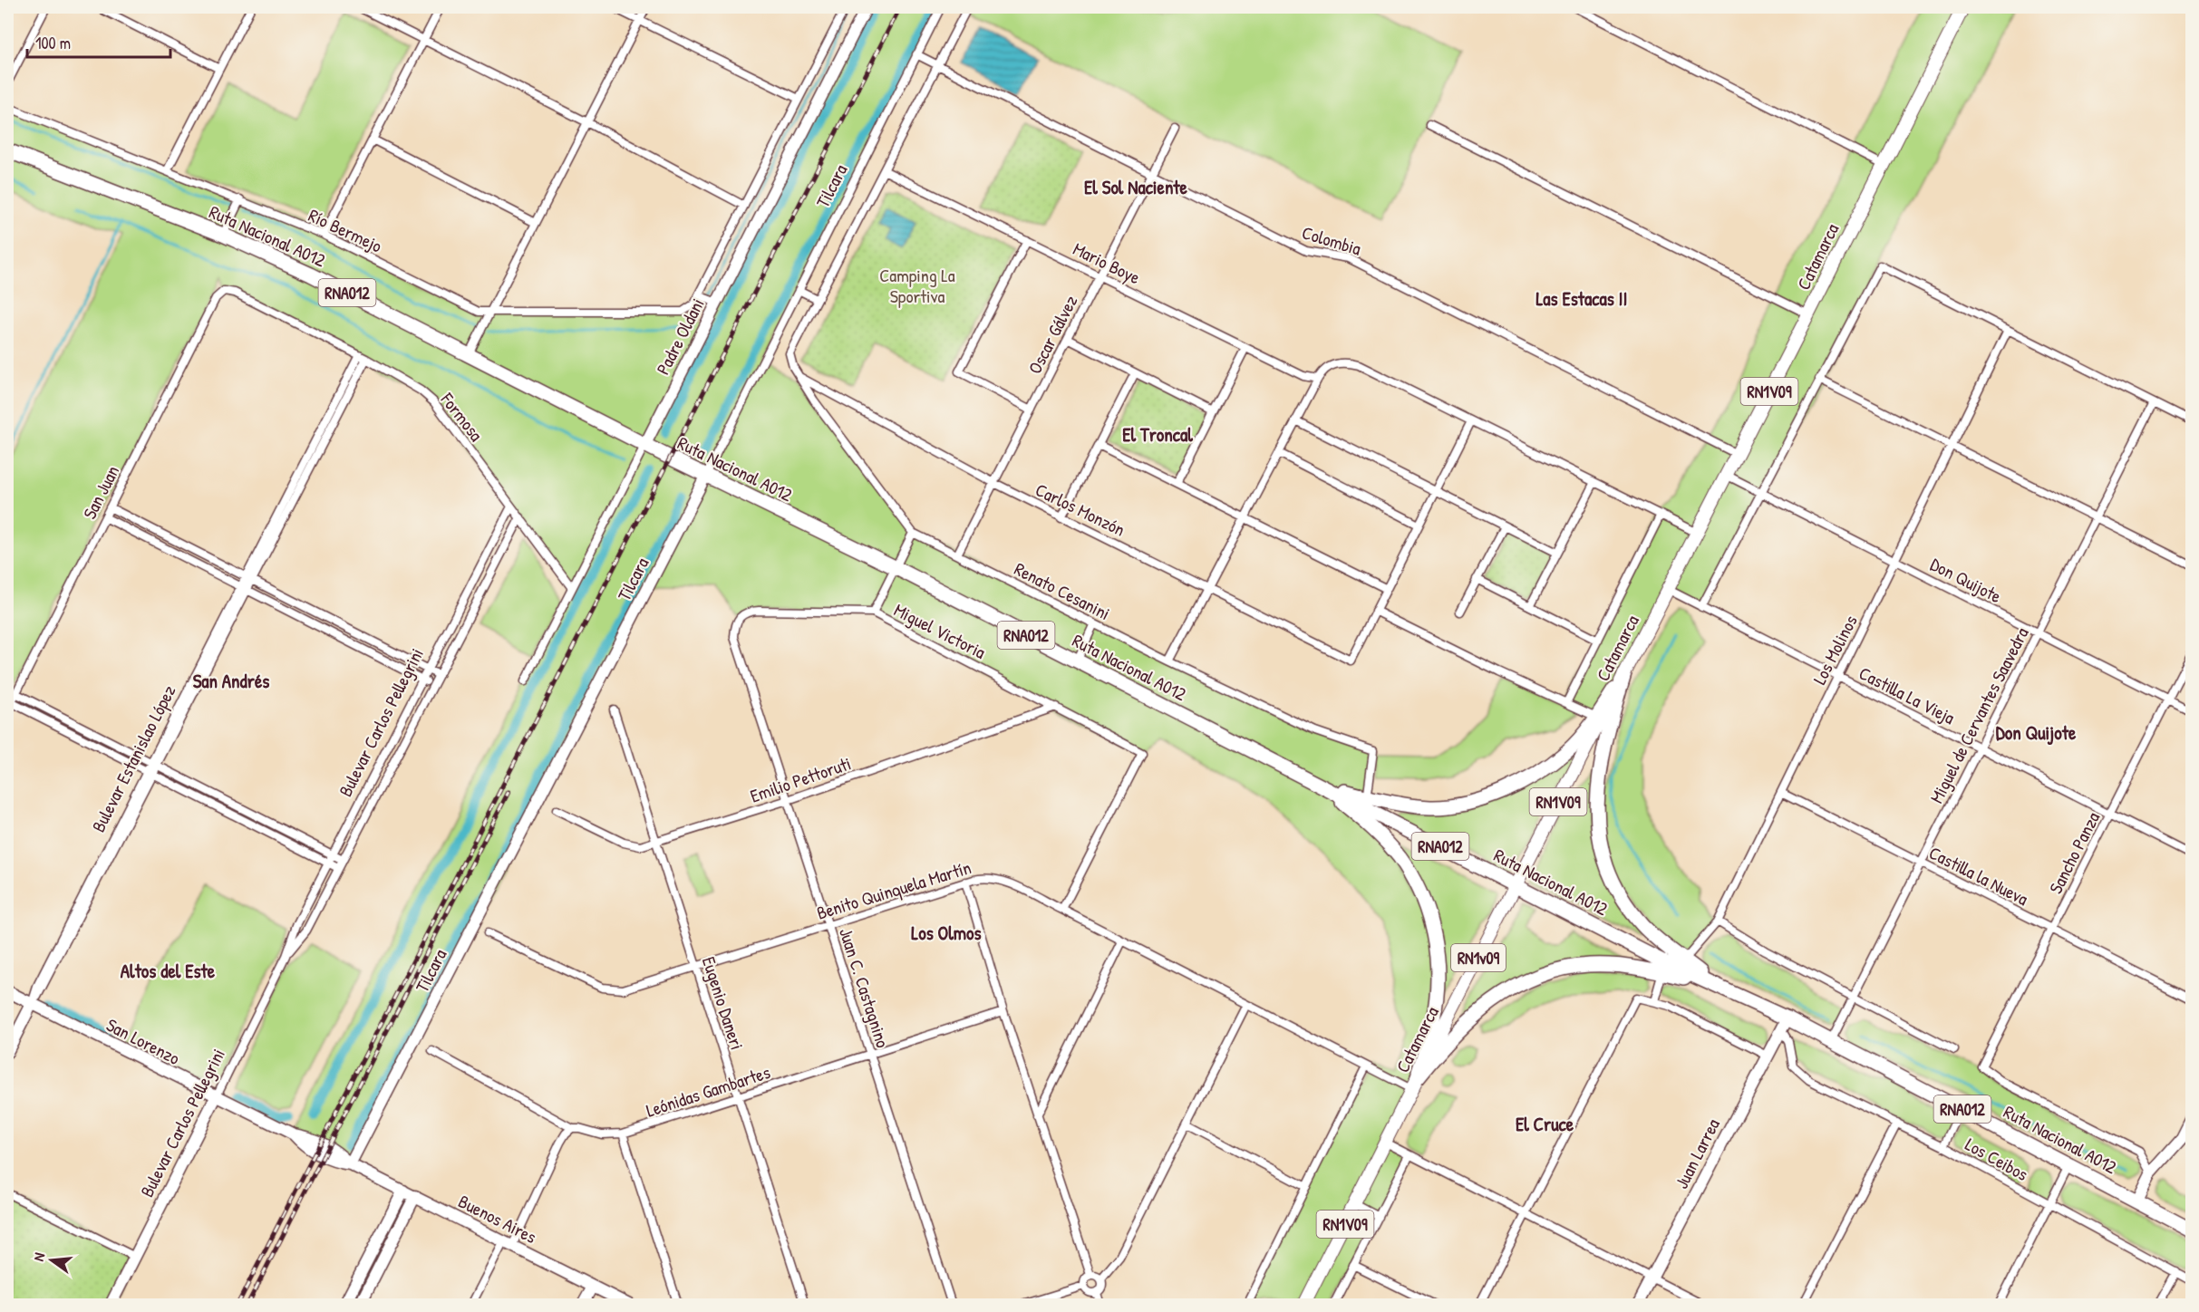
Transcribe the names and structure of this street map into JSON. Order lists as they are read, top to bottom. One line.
{"streets":{"highway":["Ruta Nacional A012","RNA012"],"main road":["Tilcara","Catamarca","Padre Oldani","RN1V09","Bulevar Carlos Pellegrini","Bulevar Estanislao López","RN1v09","San Lorenzo","Juan Larrea","Buenos Aires"],"street":["Río Bermejo","Colombia","Mario Boye","Oscar Gálvez","Formosa","San Juan","Carlos Monzón","Don Quijote","Renato Cesanini","Miguel Victoria","Los Molinos","Castilla La Vieja","Miguel de Cervantes Saavedra","Emilio Pettoruti","Sancho Panza","Castilla la Nueva","Benito Quinquela Martín","Juan C. Castagnino","Eugenio Daneri","Leónidas Gambartes","Los Ceibos"]},"crossings":[["Tilcara","Ruta Nacional A012"],["Tilcara","Colombia"],["Tilcara","Buenos Aires"],["Ruta Nacional A012","Catamarca"],["Ruta Nacional A012","Padre Oldani"],["Ruta Nacional A012","Renato Cesanini"],["Ruta Nacional A012","Los Molinos"],["Ruta Nacional A012","Miguel de Cervantes Saavedra"],["Ruta Nacional A012","Juan Larrea"],["Ruta Nacional A012","Los Ceibos"],["Colombia","Catamarca"],["Colombia","Oscar Gálvez"],["Catamarca","Don Quijote"],["Catamarca","Castilla La Vieja"],["Catamarca","Benito Quinquela Martín"],["Mario Boye","Oscar Gálvez"],["Oscar Gálvez","Carlos Monzón"],["Oscar Gálvez","Renato Cesanini"],["Padre Oldani","Formosa"],["Formosa","San Juan"],["Formosa","Bulevar Carlos Pellegrini"],["Formosa","Bulevar Estanislao López"],["Carlos Monzón","Renato Cesanini"],["Don Quijote","Los Molinos"],["Don Quijote","Miguel de Cervantes Saavedra"],["Don Quijote","Sancho Panza"],["Miguel Victoria","Emilio Pettoruti"],["Miguel Victoria","Benito Quinquela Martín"],["Miguel Victoria","Juan C. Castagnino"],["Los Molinos","Castilla La Vieja"],["Los Molinos","Castilla la Nueva"],["Castilla La Vieja","Miguel de Cervantes Saavedra"],["Castilla La Vieja","Sancho Panza"],["Miguel de Cervantes Saavedra","Castilla la Nueva"],["Bulevar Carlos Pellegrini","San Lorenzo"],["Bulevar Estanislao López","San Lorenzo"],["Emilio Pettoruti","Juan C. Castagnino"],["Emilio Pettoruti","Eugenio Daneri"],["Sancho Panza","Castilla la Nueva"],["Benito Quinquela Martín","Juan C. Castagnino"],["Benito Quinquela Martín","Eugenio Daneri"],["Juan C. Castagnino","Leónidas Gambartes"],["Eugenio Daneri","Leónidas Gambartes"],["San Lorenzo","Buenos Aires"],["Juan Larrea","Los Ceibos"]],"districts":["El Sol Naciente","Las Estacas II","El Troncal","San Andrés","Don Quijote","Los Olmos","Altos del Este","El Cruce"],"parks":["Camping La Sportiva"],"scale_bar":"100 m","north":"left"}
